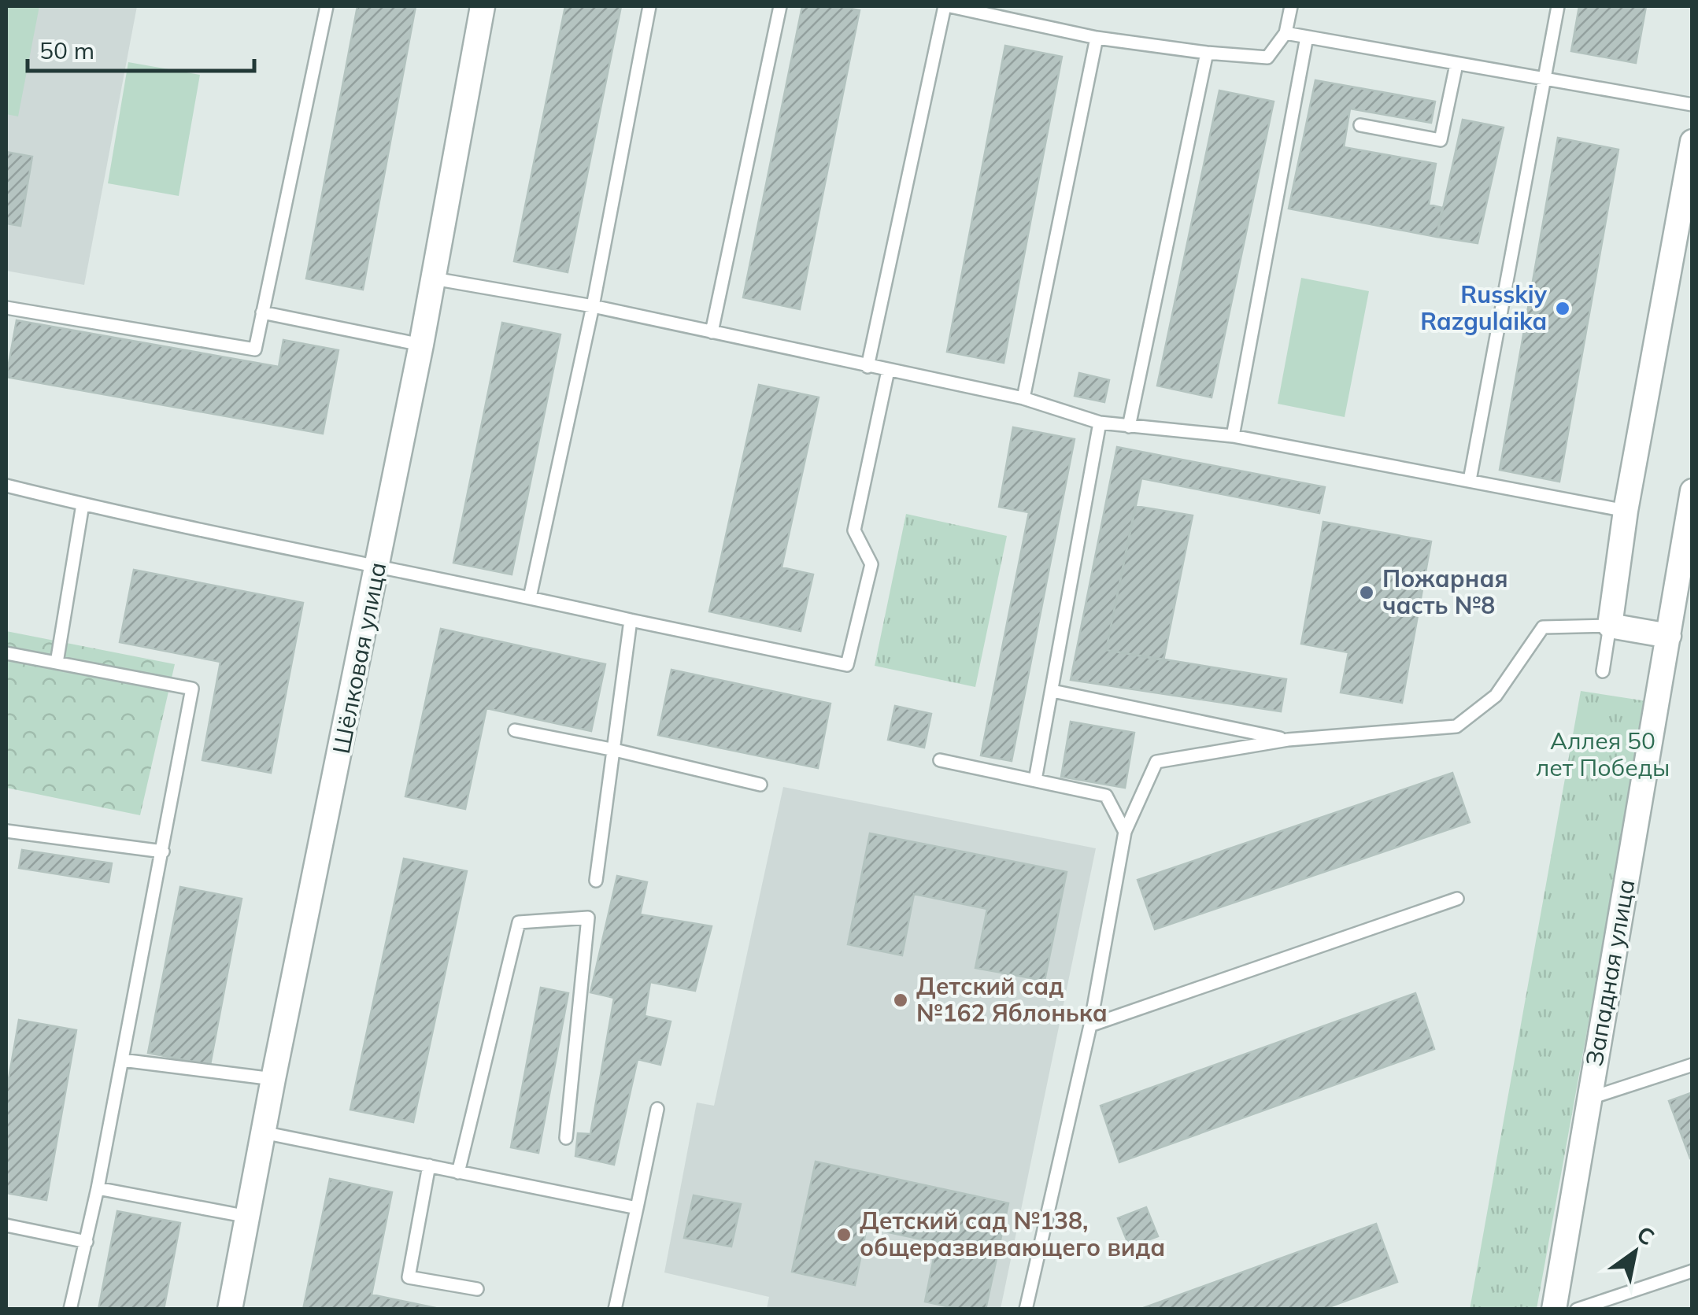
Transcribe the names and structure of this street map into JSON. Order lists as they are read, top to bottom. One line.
{"streets":{"street":["Шёлковая улица","Западная улица"]},"parks":["Аллея 50 лет Победы"],"places":["Russkiy Razgulaika","Пожарная часть №8","Детский сад №162 Яблонька","Детский сад №138, общеразвивающего вида"],"scale_bar":"50 m","north":"top right"}
